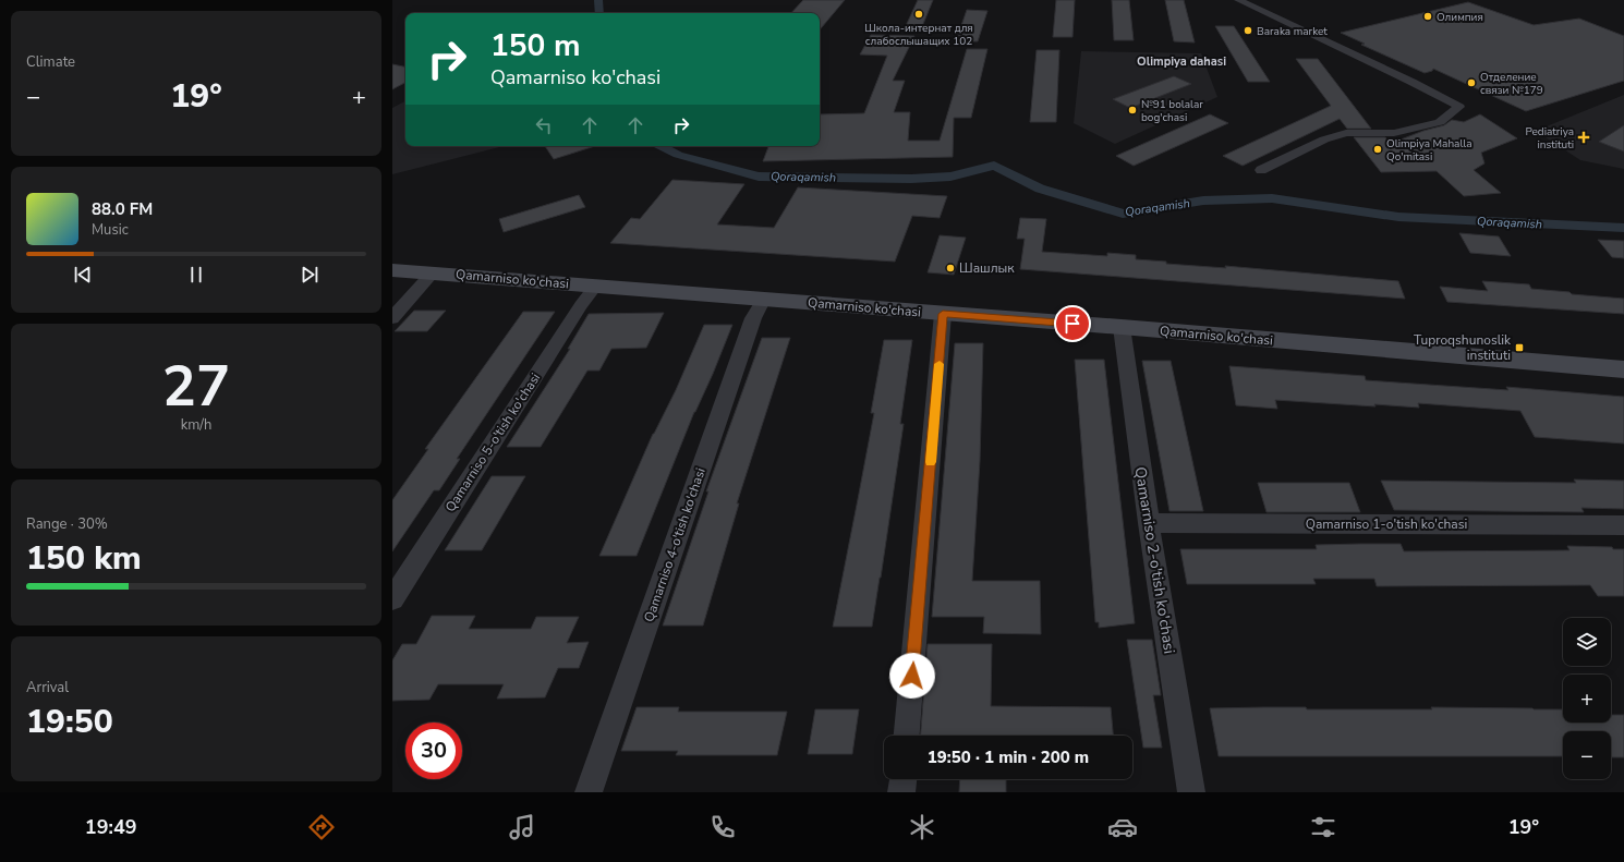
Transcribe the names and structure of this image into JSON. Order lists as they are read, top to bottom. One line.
{"streets":{"main road":["Qamarniso ko'chasi"],"street":["Qamarniso 5-o'tish ko'chasi","Qamarniso 1-o'tish ko'chasi","Qamarniso 4-o'tish ko'chasi","Qamarniso 2-o'tish ko'chasi"]},"crossings":[["Qamarniso ko'chasi","Qamarniso 5-o'tish ko'chasi"],["Qamarniso ko'chasi","Qamarniso 4-o'tish ko'chasi"],["Qamarniso ko'chasi","Qamarniso 2-o'tish ko'chasi"],["Qamarniso 1-o'tish ko'chasi","Qamarniso 2-o'tish ko'chasi"]],"districts":["Olimpiya dahasi"],"water":["Qoraqamish"],"places":{"other":["Школа-интернат для слабослышащих 102","Олимпия","Baraka market","Отделение связи №179","№91 bolalar bog'chasi","Olimpiya Mahalla Qo'mitasi","Шашлык"],"health":["Pediatriya instituti"],"transit":["Tuproqshunoslik instituti"]},"page":{"tile":["Climate",["27","km/h"],["Range · 30%","150 km"],["Arrival","19:50"]],"turn":["150 m","Qamarniso ko'chasi"],"heat":["−","19°","+"],"song":["88.0 FM","Music"],"map_buttons":["+","−"],"limit":"30","trip":"19:50 · 1 min · 200 m","tabs":["19:49","19°"]}}
